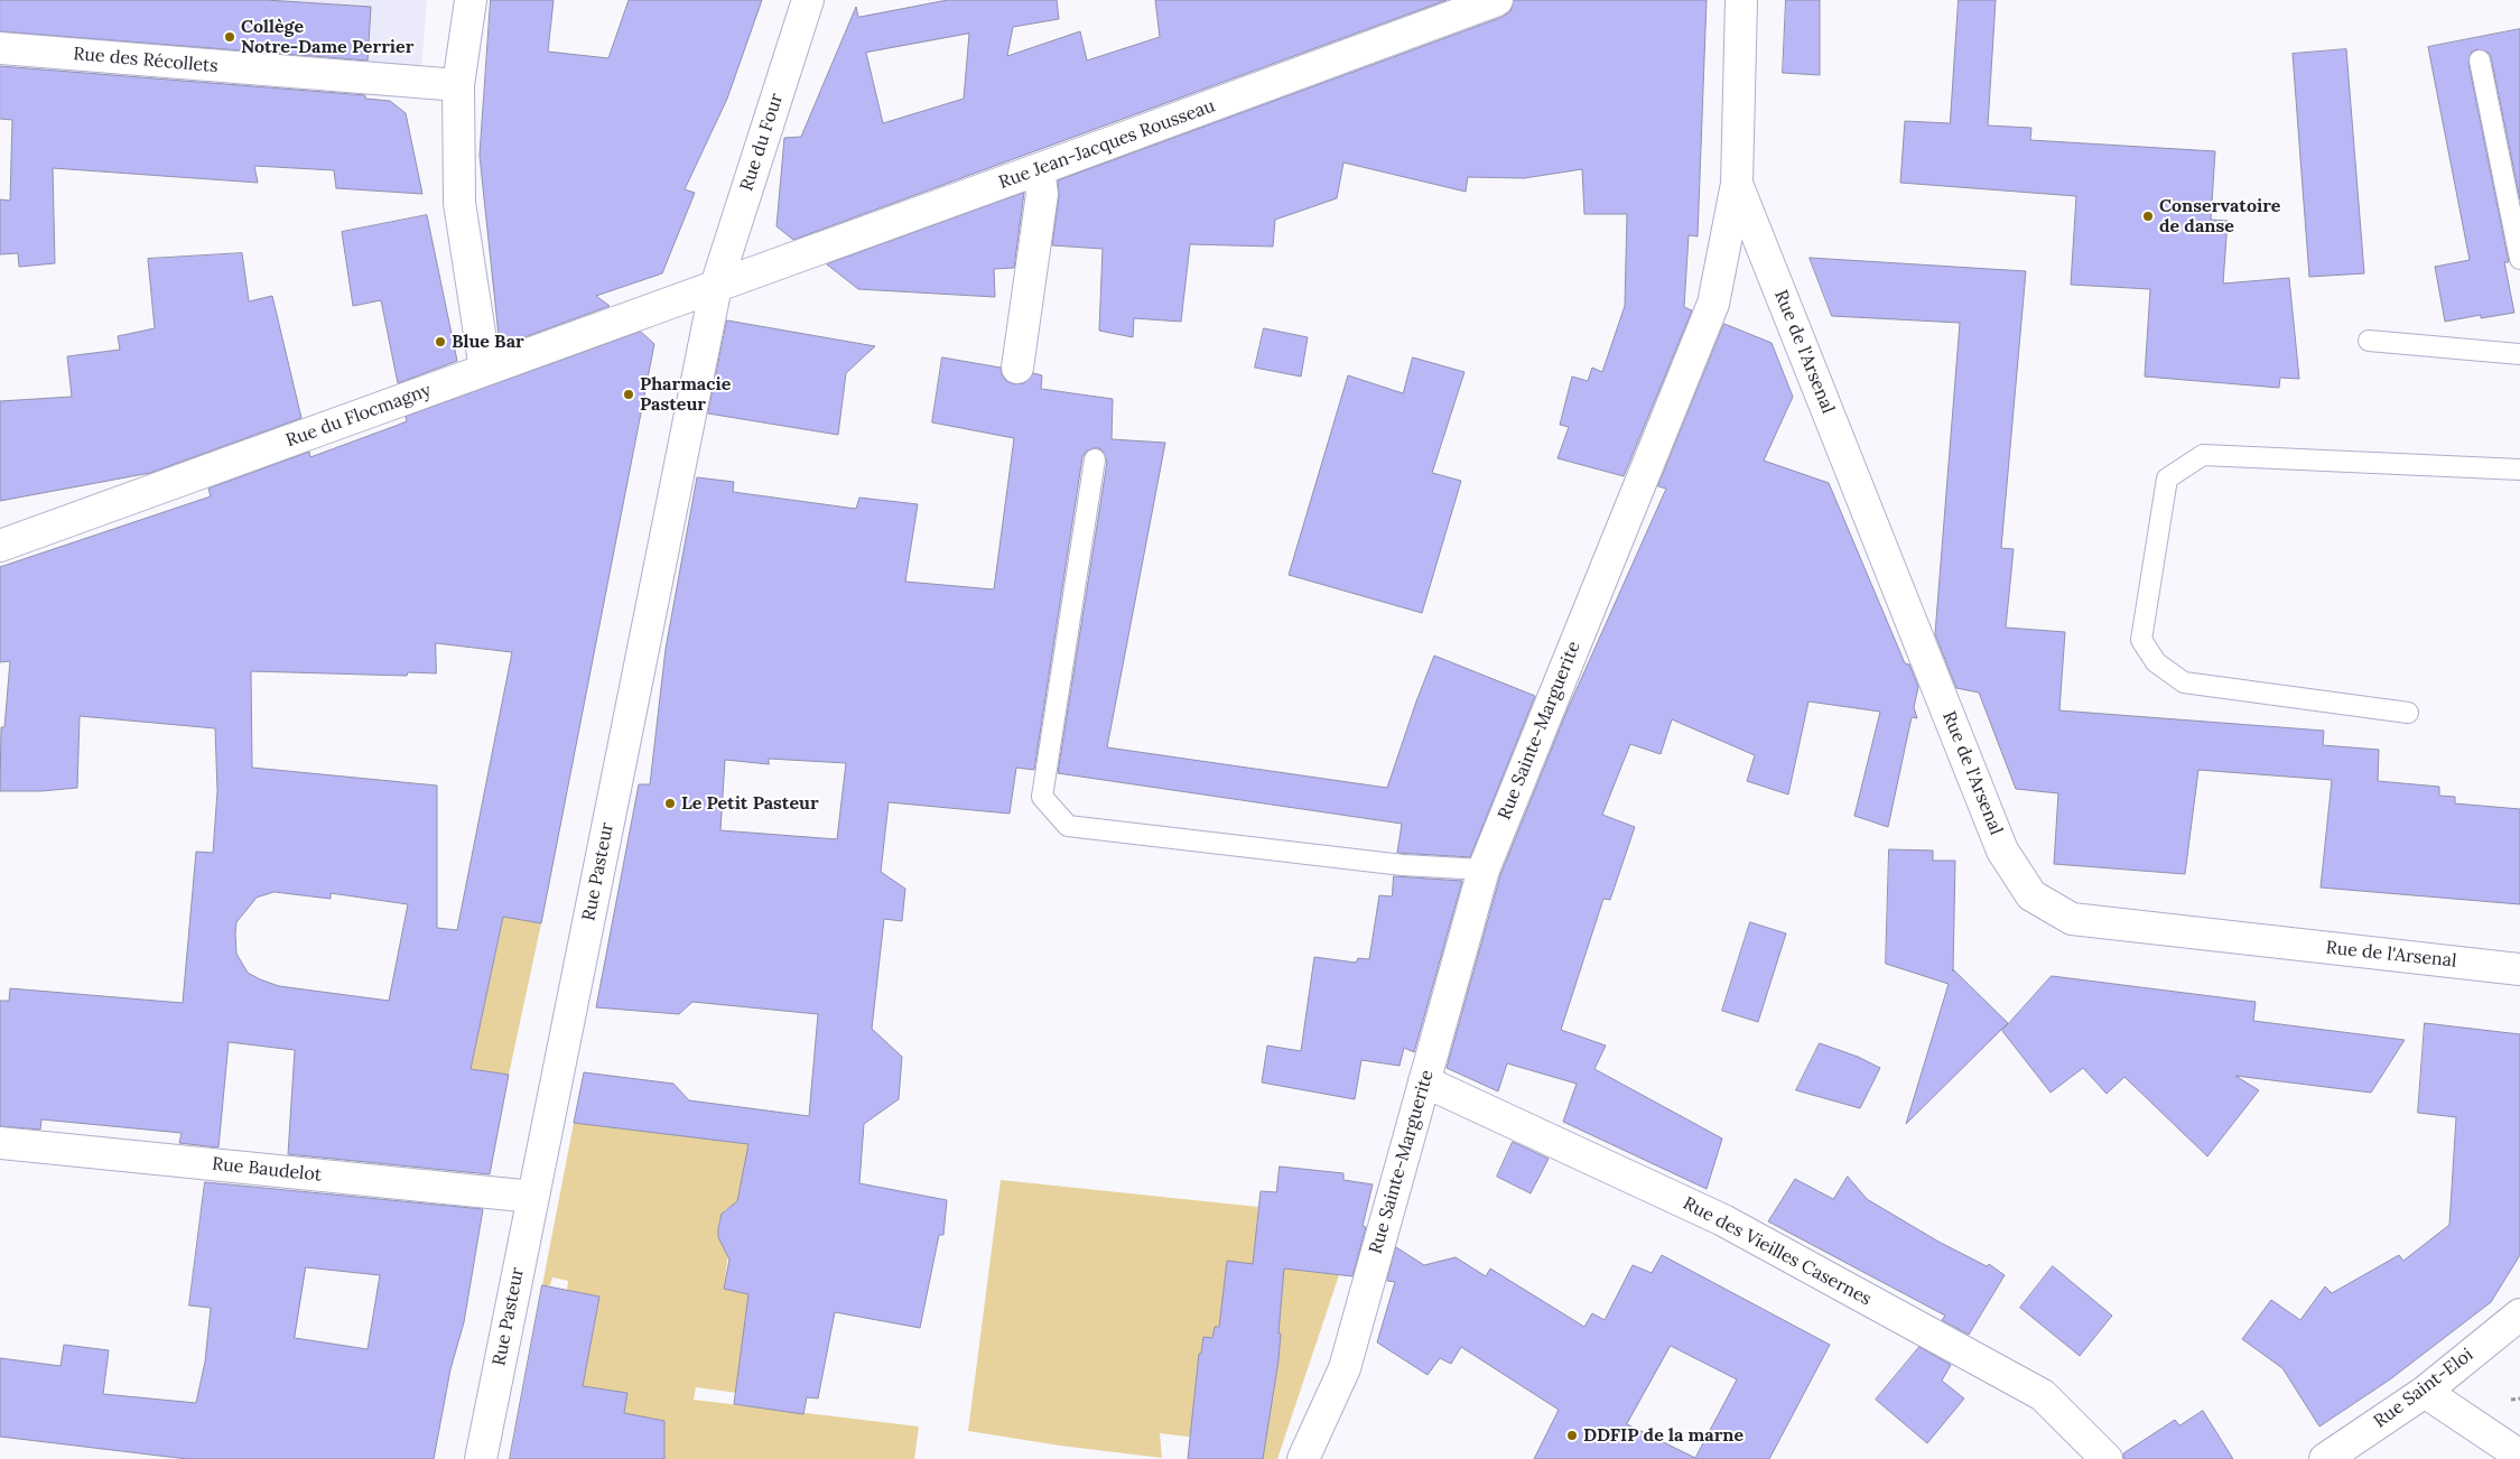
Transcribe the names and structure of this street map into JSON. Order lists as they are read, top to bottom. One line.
{"streets":{"street":["Rue des Récollets","Rue du Four","Rue Jean-Jacques Rousseau","Rue de l'Arsenal","Rue du Flocmagny","Rue Sainte-Marguerite","Rue Pasteur","Rue Baudelot","Rue des Vieilles Casernes","Rue Saint-Eloi"]},"crossings":[["Rue du Four","Rue Jean-Jacques Rousseau"],["Rue du Four","Rue du Flocmagny"],["Rue du Four","Rue Pasteur"],["Rue Jean-Jacques Rousseau","Rue du Flocmagny"],["Rue Jean-Jacques Rousseau","Rue Pasteur"],["Rue de l'Arsenal","Rue Sainte-Marguerite"],["Rue du Flocmagny","Rue Pasteur"],["Rue Sainte-Marguerite","Rue des Vieilles Casernes"],["Rue Pasteur","Rue Baudelot"]],"places":["Collège Notre-Dame Perrier","Conservatoire de danse","Blue Bar","Pharmacie Pasteur","Le Petit Pasteur","DDFIP de la marne"]}
